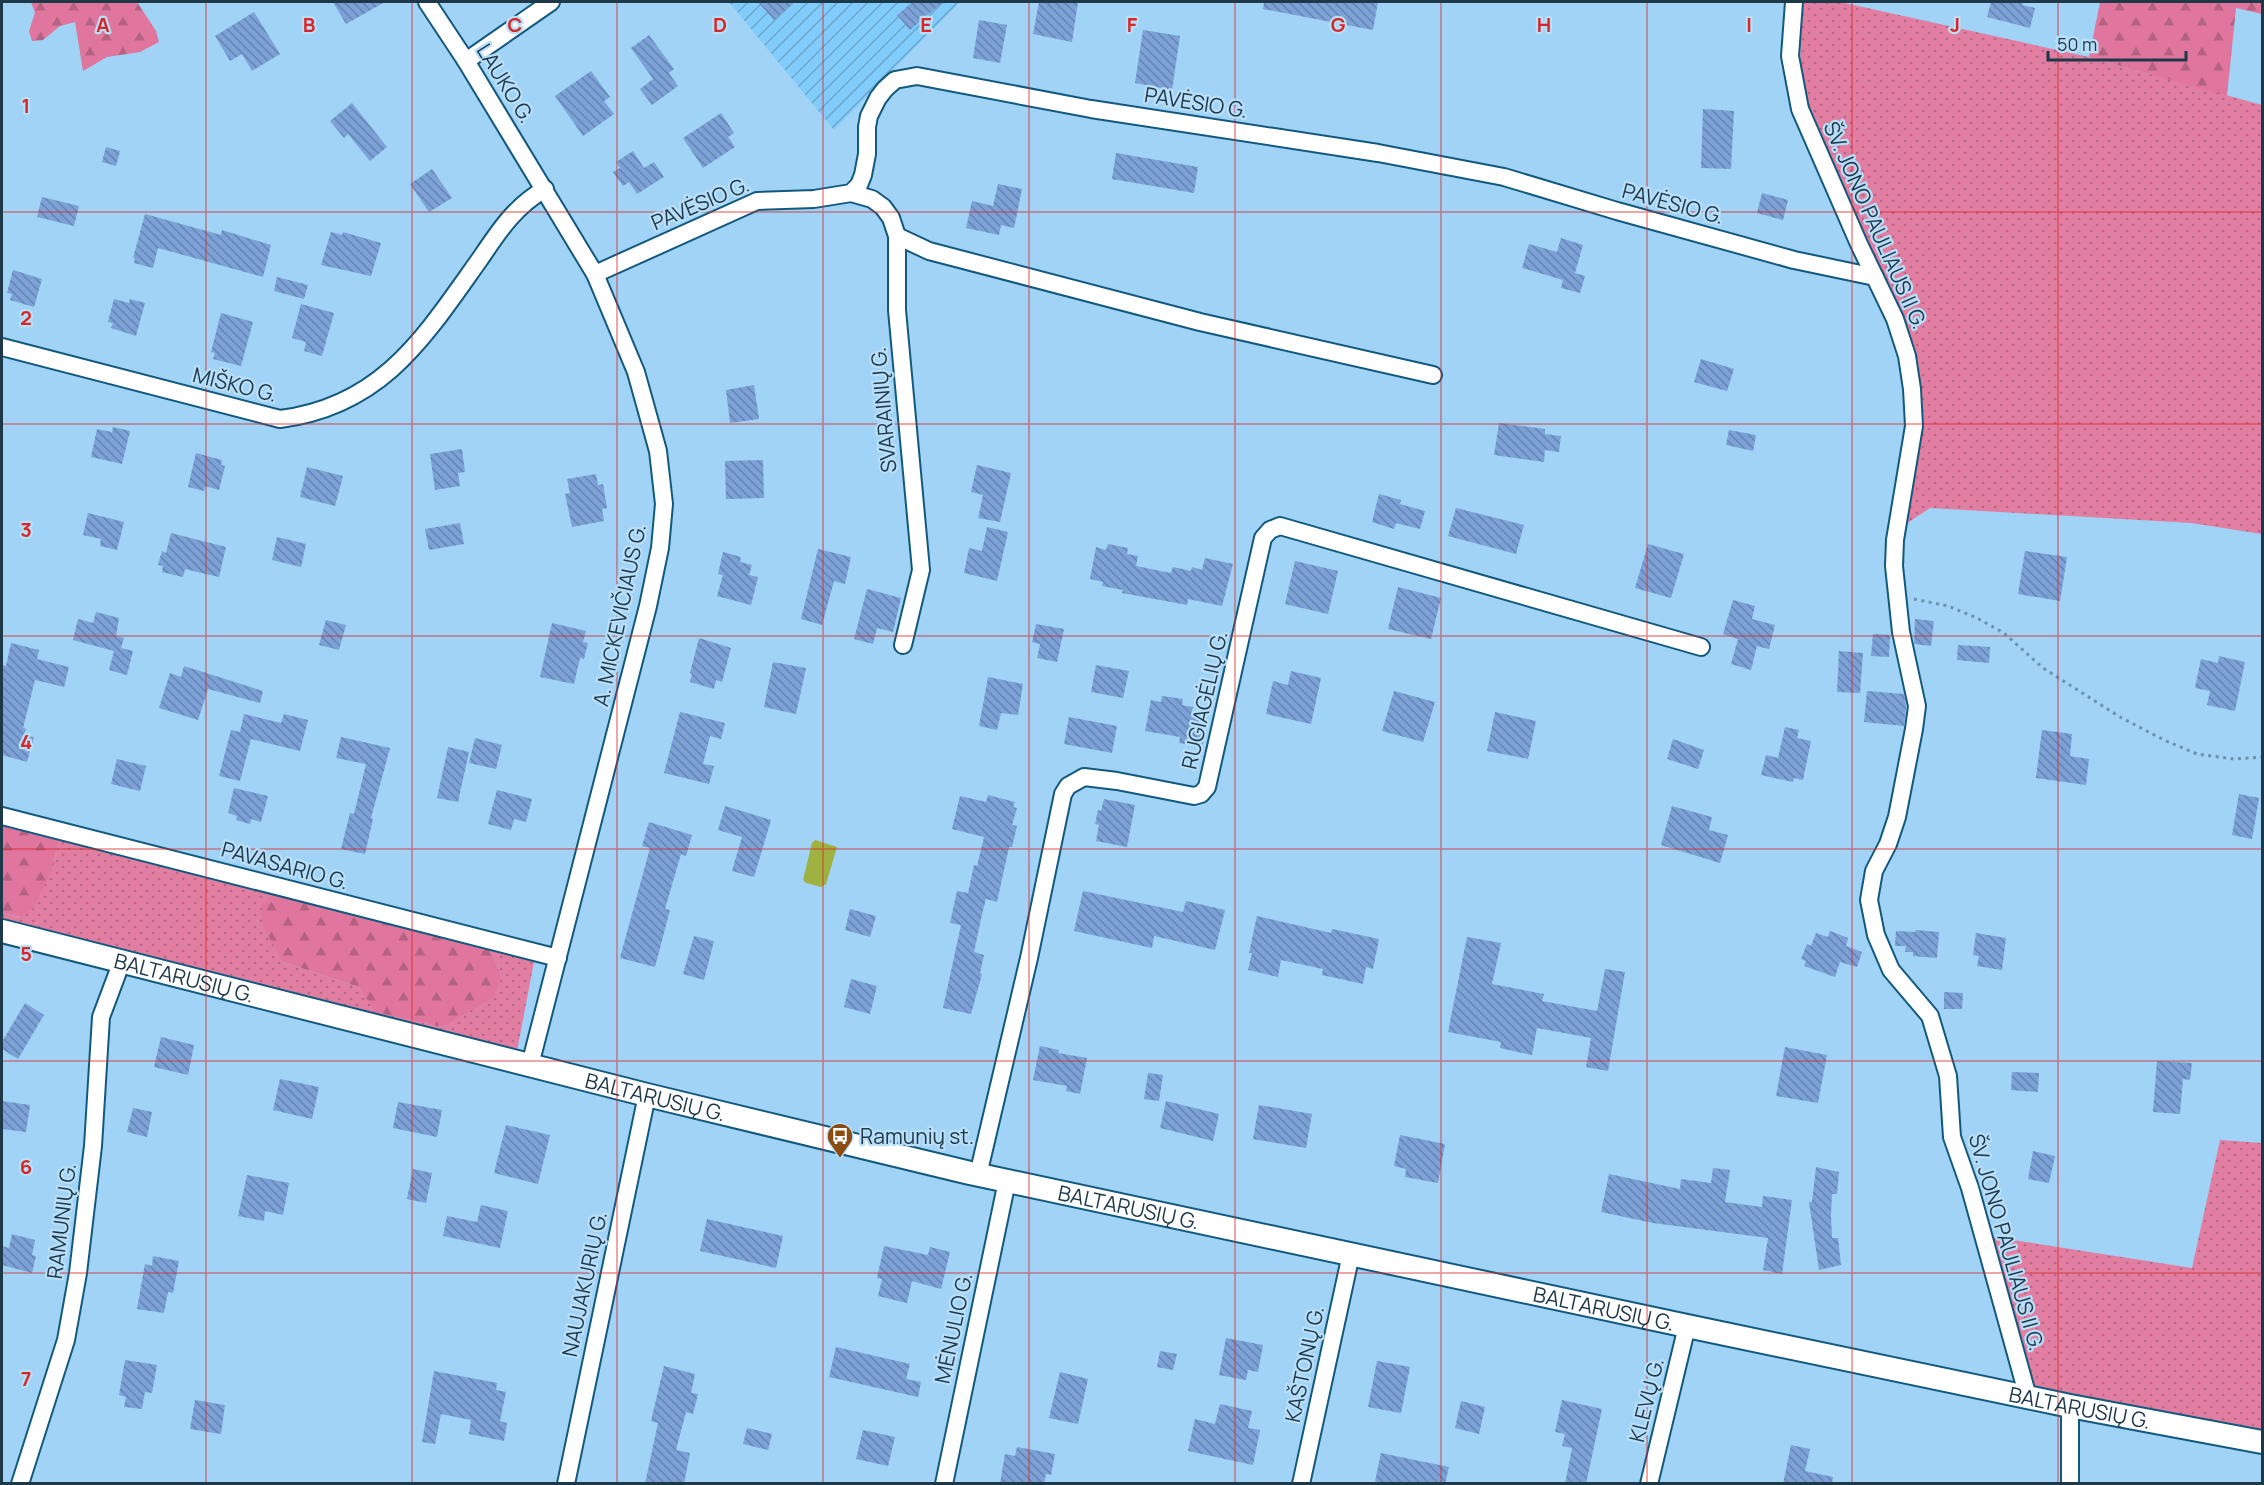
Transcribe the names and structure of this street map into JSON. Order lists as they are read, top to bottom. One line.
{"streets":{"main road":["BALTARUSIŲ G."],"street":["LAUKO G.","PAVĖSIO G.","ŠV. JONO PAULIAUS II G.","MIŠKO G.","SVARAINIŲ G.","A. MICKEVIČIAUS G.","RUGIAGĖLIŲ G.","PAVASARIO G.","RAMUNIŲ G.","NAUJAKURIŲ G.","MĖNULIO G.","KAŠTONŲ G.","KLEVŲ G."]},"crossings":[["LAUKO G.","MIŠKO G."],["LAUKO G.","A. MICKEVIČIAUS G."],["PAVĖSIO G.","ŠV. JONO PAULIAUS II G."],["PAVĖSIO G.","SVARAINIŲ G."],["PAVĖSIO G.","A. MICKEVIČIAUS G."],["ŠV. JONO PAULIAUS II G.","BALTARUSIŲ G."],["MIŠKO G.","A. MICKEVIČIAUS G."],["A. MICKEVIČIAUS G.","PAVASARIO G."],["A. MICKEVIČIAUS G.","BALTARUSIŲ G."],["RUGIAGĖLIŲ G.","BALTARUSIŲ G."],["BALTARUSIŲ G.","RAMUNIŲ G."],["BALTARUSIŲ G.","NAUJAKURIŲ G."],["BALTARUSIŲ G.","MĖNULIO G."],["BALTARUSIŲ G.","KAŠTONŲ G."],["BALTARUSIŲ G.","KLEVŲ G."]],"places":{"bus stop":["Ramunių st."]},"scale_bar":"50 m","grid":{"columns":["A","B","C","D","E","F","G","H","I","J"],"rows":["1","2","3","4","5","6","7"]}}
